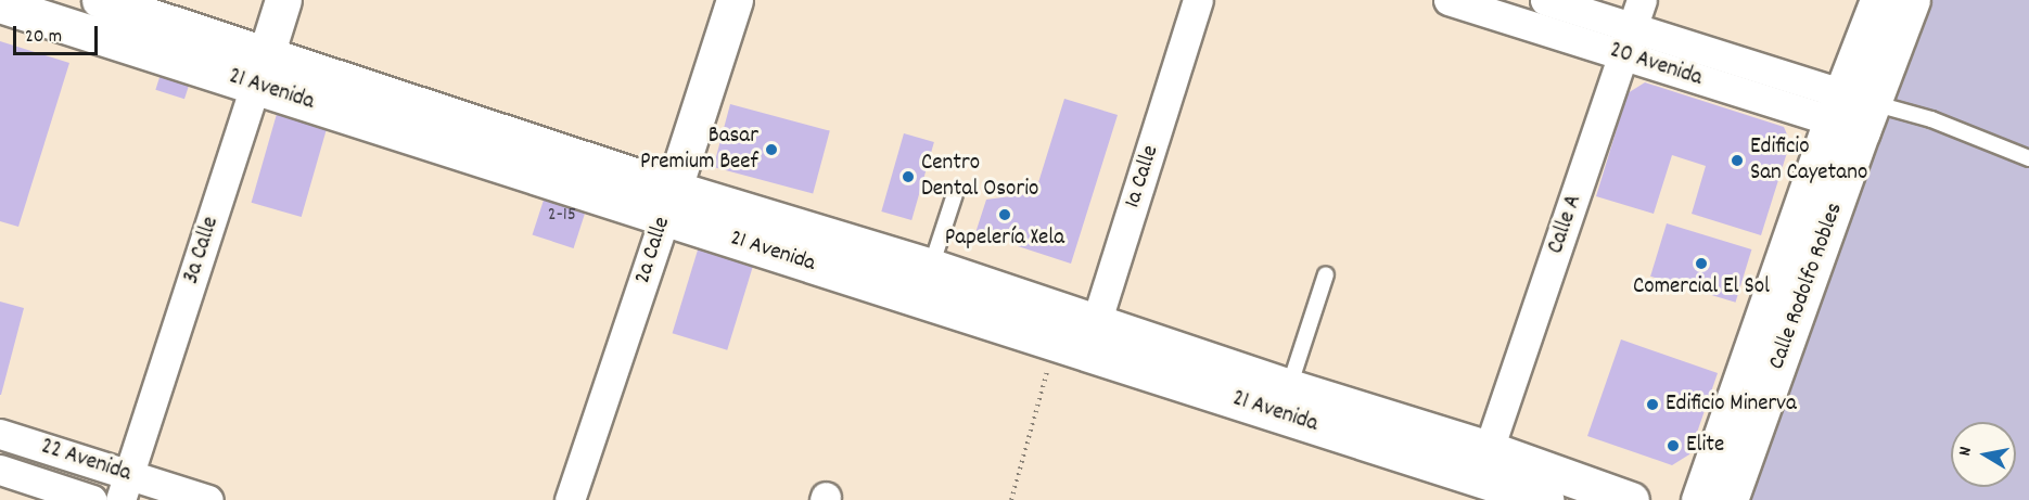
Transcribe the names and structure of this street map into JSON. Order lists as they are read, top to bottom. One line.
{"streets":{"street":["20 Avenida","21 Avenida","1a Calle","Calle A","3a Calle","2a Calle","Calle Rodolfo Robles","22 Avenida"]},"crossings":[["20 Avenida","Calle A"],["20 Avenida","Calle Rodolfo Robles"],["21 Avenida","1a Calle"],["21 Avenida","Calle A"],["21 Avenida","3a Calle"],["21 Avenida","2a Calle"],["3a Calle","22 Avenida"]],"places":["Basar Premium Beef","Edificio San Cayetano","Centro Dental Osorio","Papelería Xela","Comercial El Sol","Edificio Minerva","Elite"],"house_numbers":["2-15"],"scale_bar":"20 m","north":"left"}
